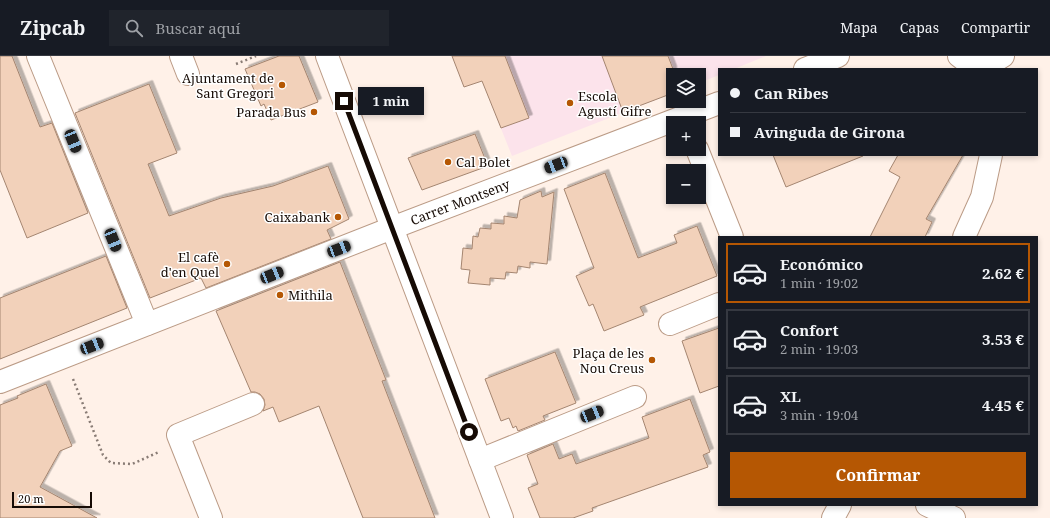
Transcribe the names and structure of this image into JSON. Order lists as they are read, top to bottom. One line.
{"streets":{"street":["Carrer Montseny"]},"places":["Ajuntament de Sant Gregori","Escola Agustí Gifre","Parada Bus","Cal Bolet","Caixabank","El cafè d'en Quel","Mithila","Plaça de les Nou Creus"],"scale_bar":"20 m","page":{"header":"Zipcab","search":"Buscar aquí","nav":["Mapa","Capas","Compartir"],"map_buttons":["+","−"],"banner":["Can Ribes","Avinguda de Girona"],"bubble":"1 min","list":[{"name":"Económico","note":"1 min · 19:02","value":"2.62 €"},{"name":"Confort","note":"2 min · 19:03","value":"3.53 €"},{"name":"XL","note":"3 min · 19:04","value":"4.45 €"}],"buttons":"Confirmar","scale":"20 m"}}
